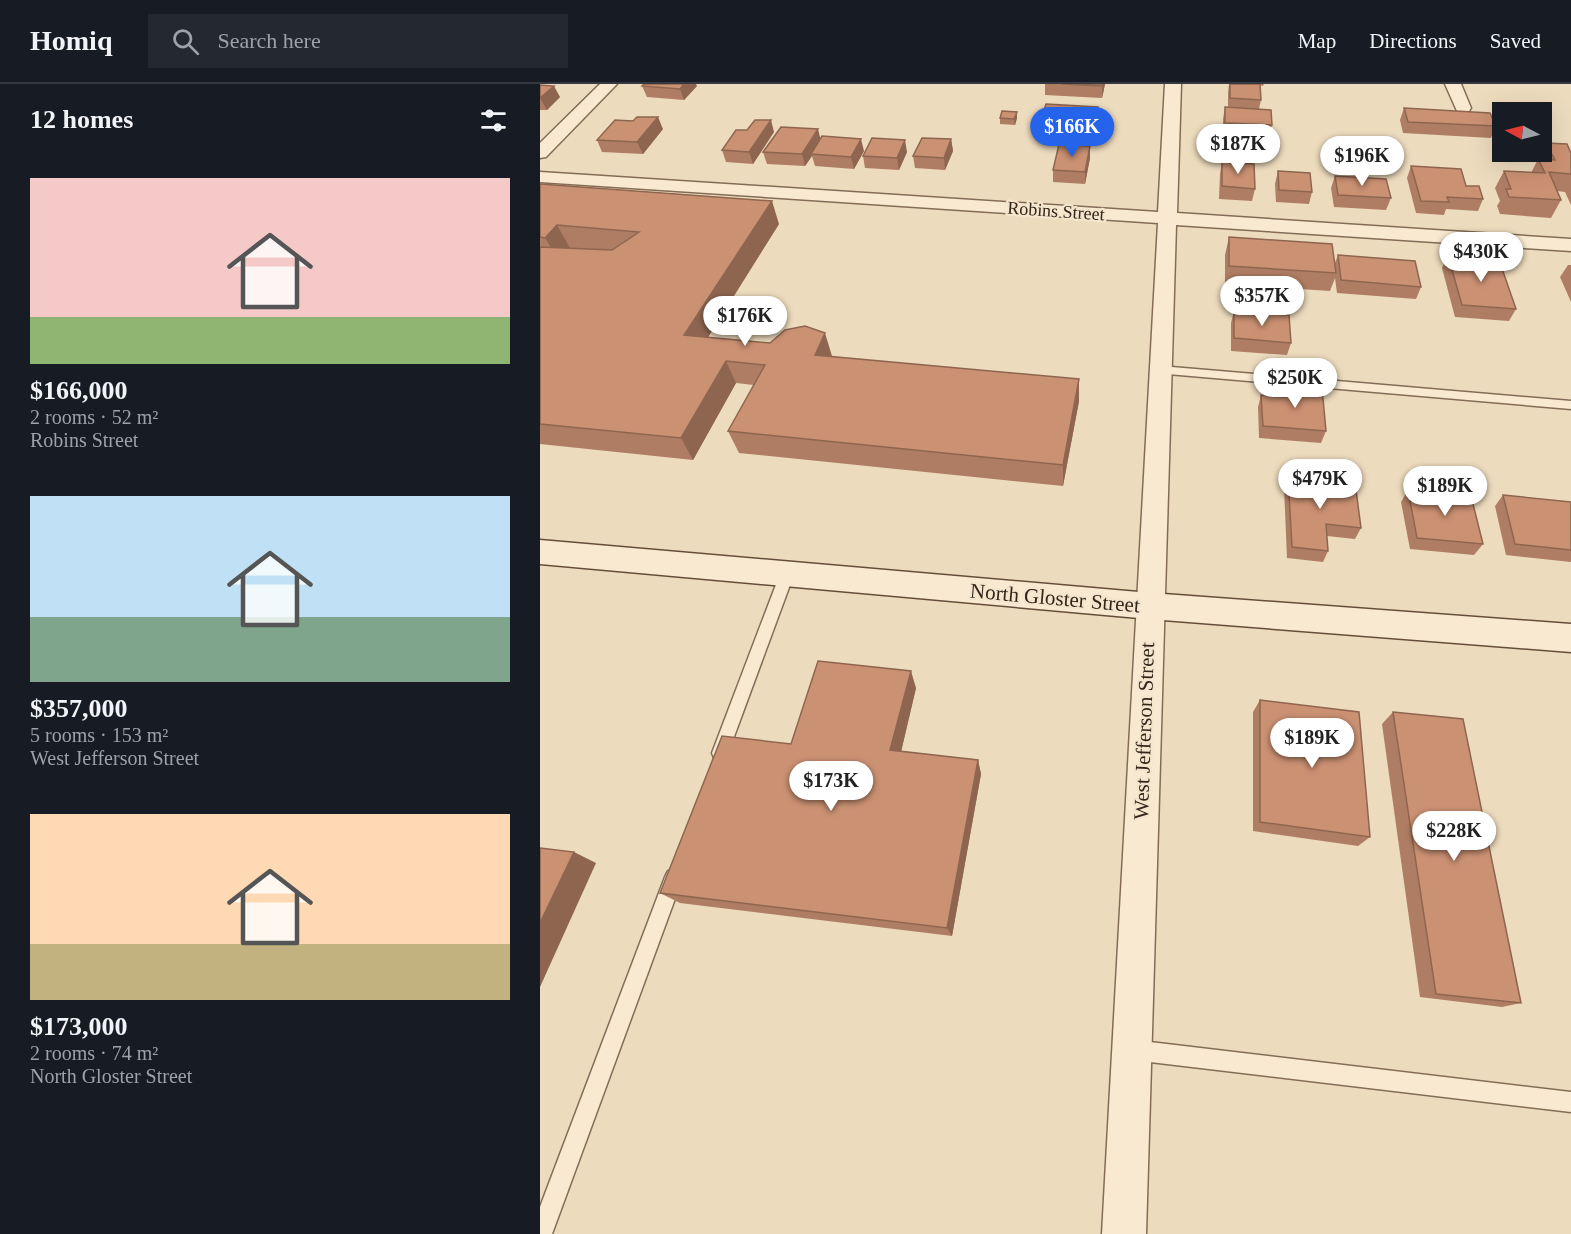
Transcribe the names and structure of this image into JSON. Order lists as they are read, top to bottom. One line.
{"streets":{"main road":["North Gloster Street"],"street":["Robins Street","West Jefferson Street"]},"crossings":[["Robins Street","West Jefferson Street"],["North Gloster Street","West Jefferson Street"]],"north":"left","page":{"header":"Homiq","search":"Search here","nav":["Map","Directions","Saved"],"heading":"12 homes","price":["$166K","$187K","$196K","$430K","$357K","$176K","$250K","$479K","$189K","$189K","$173K","$228K"],"list":[{"name":"$166,000","note":"2 rooms · 52 m² · Robins Street"},{"name":"$357,000","note":"5 rooms · 153 m² · West Jefferson Street"},{"name":"$173,000","note":"2 rooms · 74 m² · North Gloster Street"}]}}
